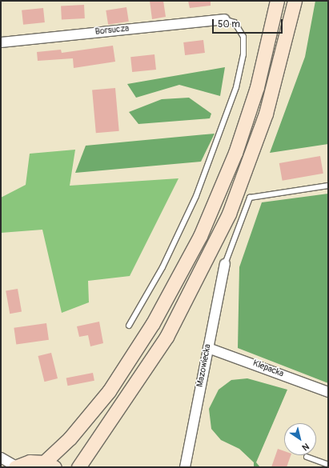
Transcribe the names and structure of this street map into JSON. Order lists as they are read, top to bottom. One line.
{"streets":{"street":["Borsucza","Mazowiecka","Klepacka"]},"crossings":[["Mazowiecka","Klepacka"]],"scale_bar":"50 m","north":"bottom right"}
